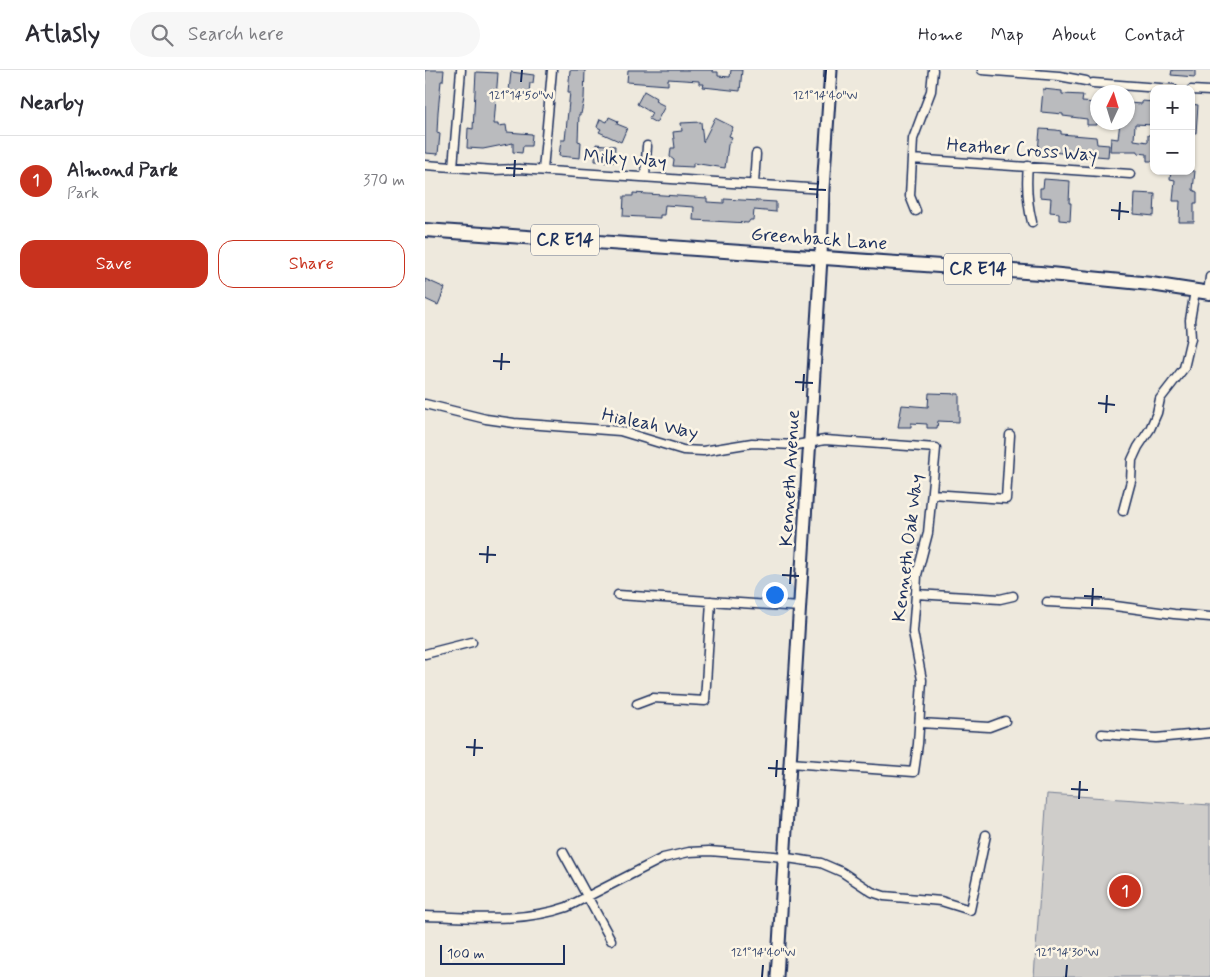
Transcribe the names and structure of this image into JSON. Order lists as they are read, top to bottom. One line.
{"streets":{"main road":["Greenback Lane","CR E14","Kenneth Avenue"],"street":["Heather Cross Way","Milky Way","Hialeah Way","Kenneth Oak Way"]},"crossings":[["Milky Way","Kenneth Avenue"],["Greenback Lane","Kenneth Avenue"],["Hialeah Way","Kenneth Avenue"],["Hialeah Way","Kenneth Oak Way"],["Kenneth Avenue","Kenneth Oak Way"]],"scale_bar":"100 m","north":"top","page":{"header":"Atlasly","search":"Search here","nav":["Home","Map","About","Contact"],"heading":"Nearby","map_buttons":["+","−"],"list":[{"mark":"1","name":"Almond Park","note":"Park","value":"370 m"}],"buttons":["Save","Share"],"pins":"1","scale":"100 m"},"coordinates":["121°14'50\"W","121°14'40\"W","121°14'30\"W"]}
